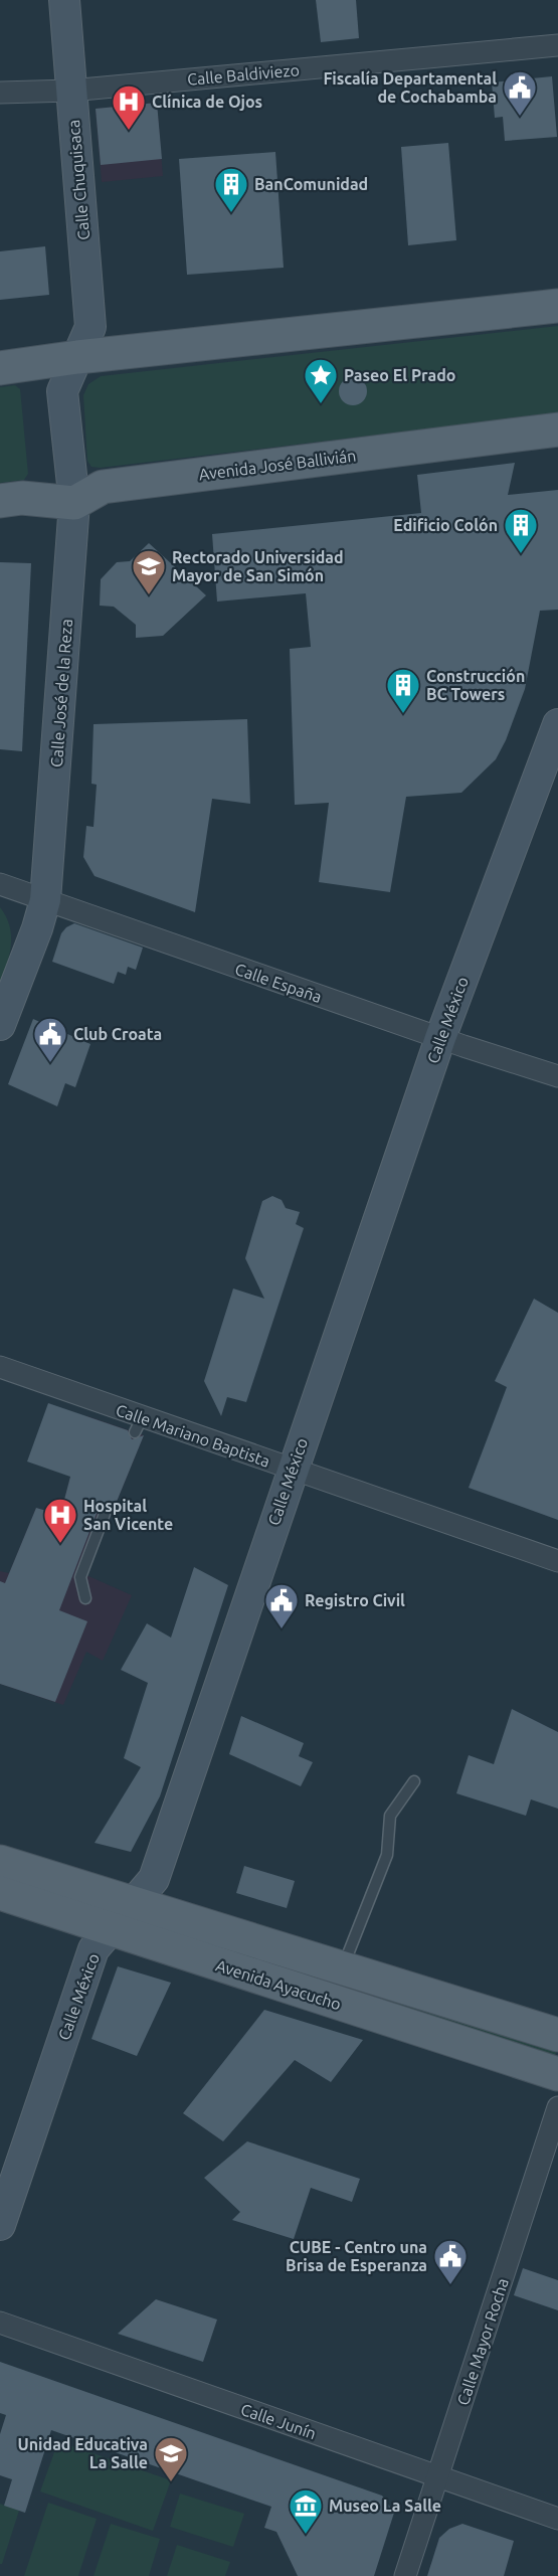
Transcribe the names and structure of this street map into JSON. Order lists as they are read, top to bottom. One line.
{"streets":{"main road":["Calle Chuquisaca","Avenida José Ballivián","Calle José de la Reza","Calle México","Avenida Ayacucho"],"street":["Calle Baldiviezo","Calle España","Calle Mariano Baptista","Calle Mayor Rocha","Calle Junín"]},"crossings":[["Calle Baldiviezo","Calle Chuquisaca"],["Calle Chuquisaca","Calle José de la Reza"],["Avenida José Ballivián","Calle José de la Reza"],["Calle José de la Reza","Calle España"],["Calle España","Calle México"],["Calle México","Calle Mariano Baptista"],["Calle México","Avenida Ayacucho"],["Calle Mayor Rocha","Calle Junín"]],"places":{"public building":["Fiscalía Departamental de Cochabamba","Club Croata","Registro Civil","CUBE - Centro una Brisa de Esperanza"],"hospital":["Clínica de Ojos","Hospital San Vicente"],"building":["BanComunidad","Edificio Colón","Construcción BC Towers"],"place":["Paseo El Prado"],"school or university":["Rectorado Universidad Mayor de San Simón","Unidad Educativa La Salle"],"museum":["Museo La Salle"]}}
